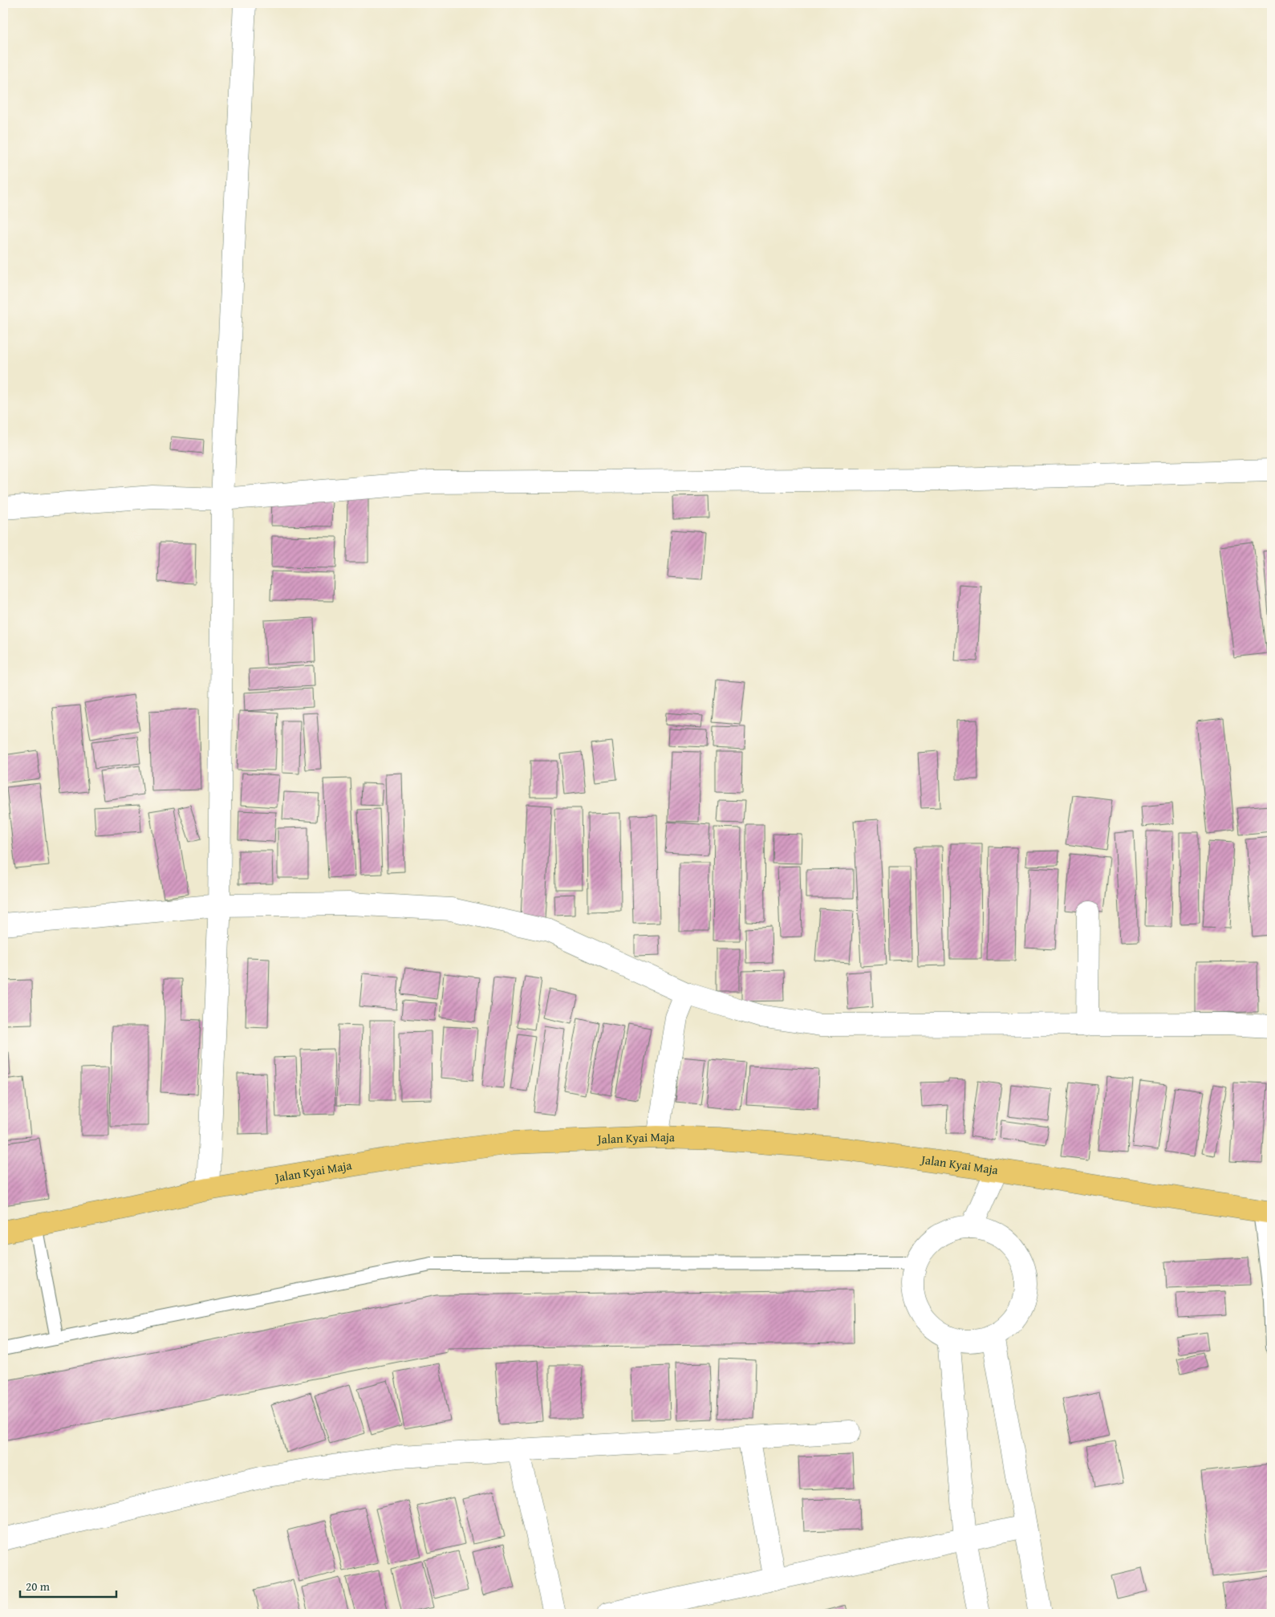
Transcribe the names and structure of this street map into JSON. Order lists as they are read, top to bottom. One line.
{"streets":{"main road":["Jalan Kyai Maja"]},"scale_bar":"20 m"}
